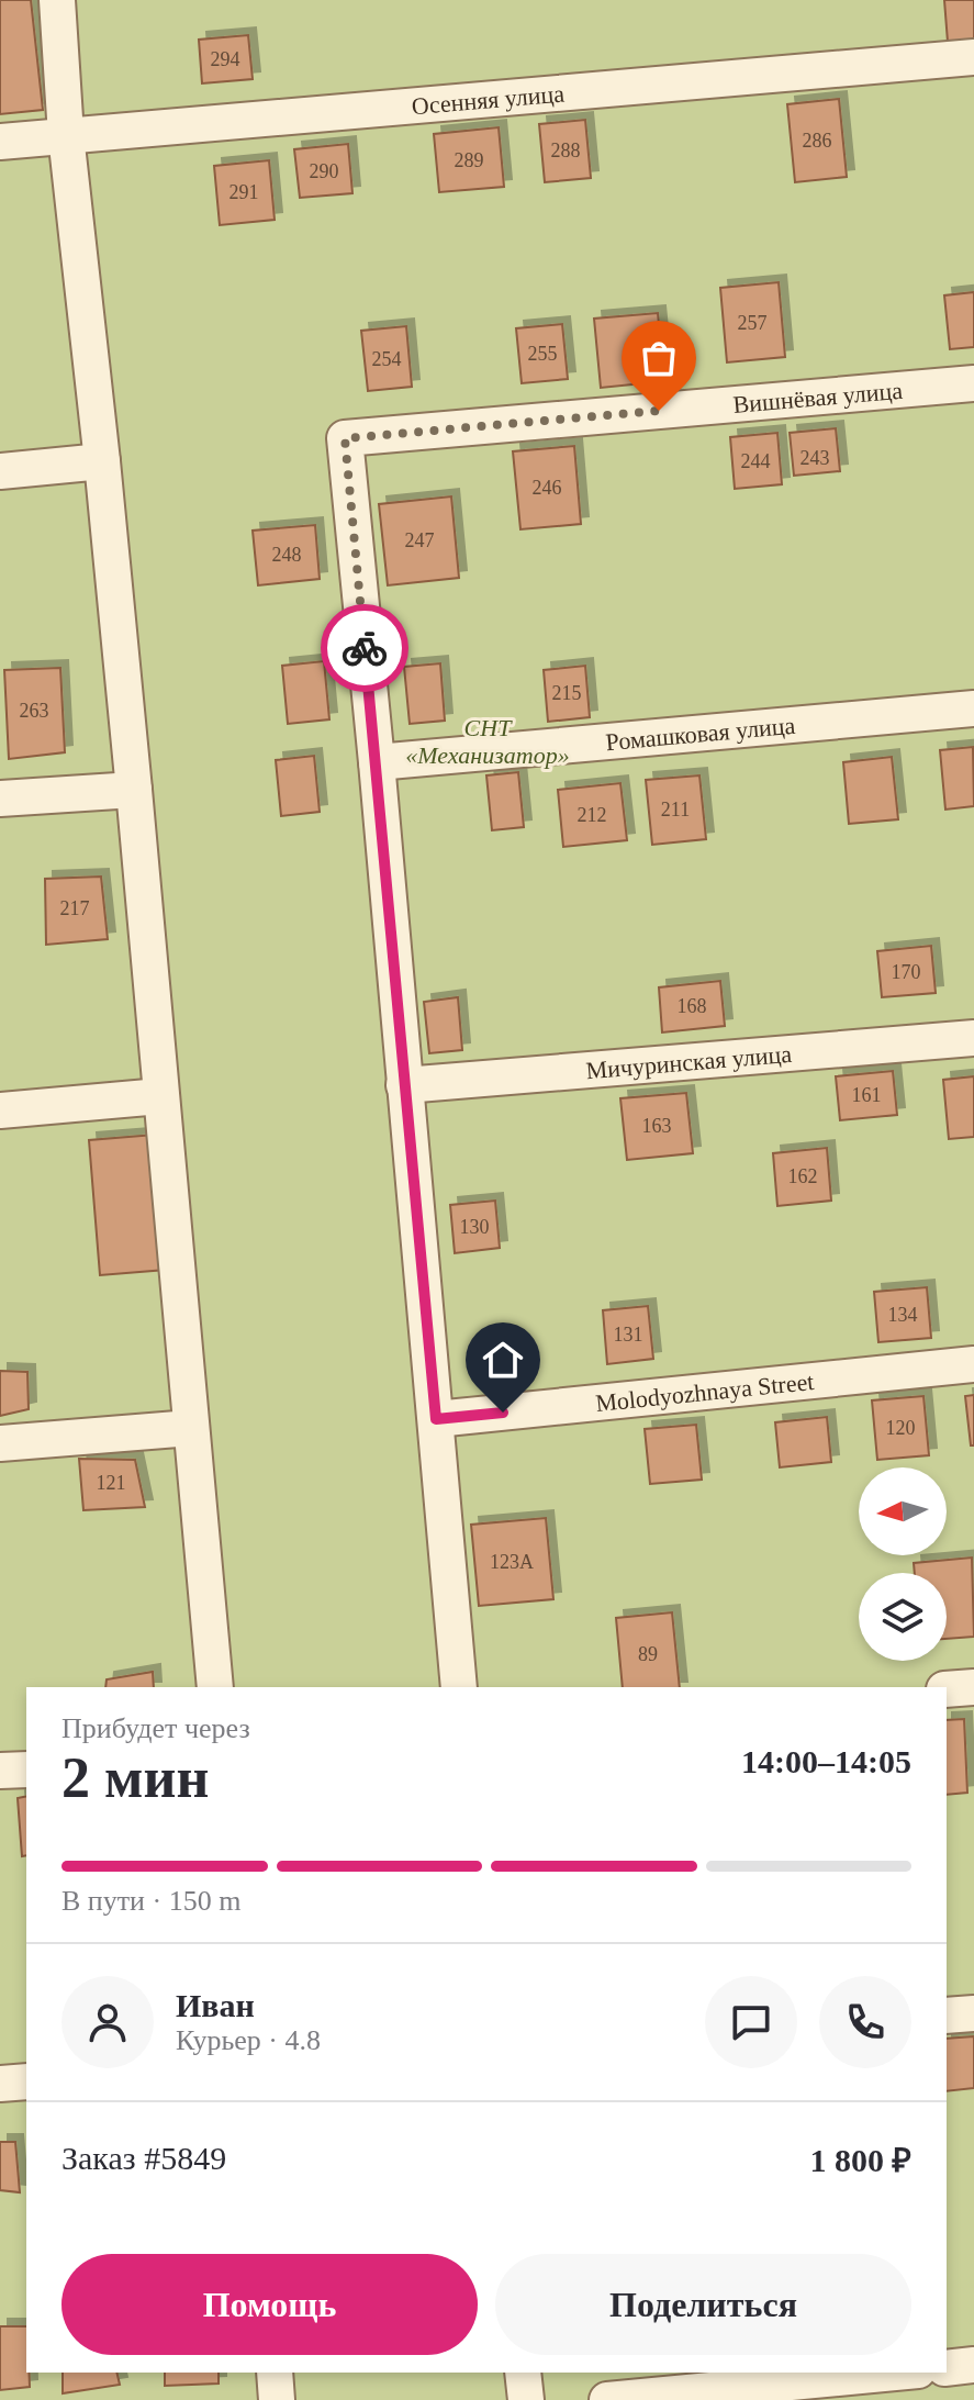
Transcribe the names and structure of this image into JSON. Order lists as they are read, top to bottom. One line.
{"streets":{"street":["Осенняя улица","Вишнёвая улица","Ромашковая улица","Мичуринская улица","Molodyozhnaya Street"]},"crossings":[["Вишнёвая улица","Ромашковая улица"]],"parks":["СНТ «Механизатор»"],"house_numbers":["294","286","288","289","290","291","257","255","254","243","244","246","247","248","215","263","211","212","217","170","168","161","163","162","130","134","131","120","121","123А","89"],"north":"left","page":{"heading":["2 мин","Прибудет через","14:00–14:05"],"panel":["Иван","Курьер · 4.8","Заказ #5849","1 800 ₽"],"bar":"В пути · 150 m","buttons":["Помощь","Поделиться"]}}
